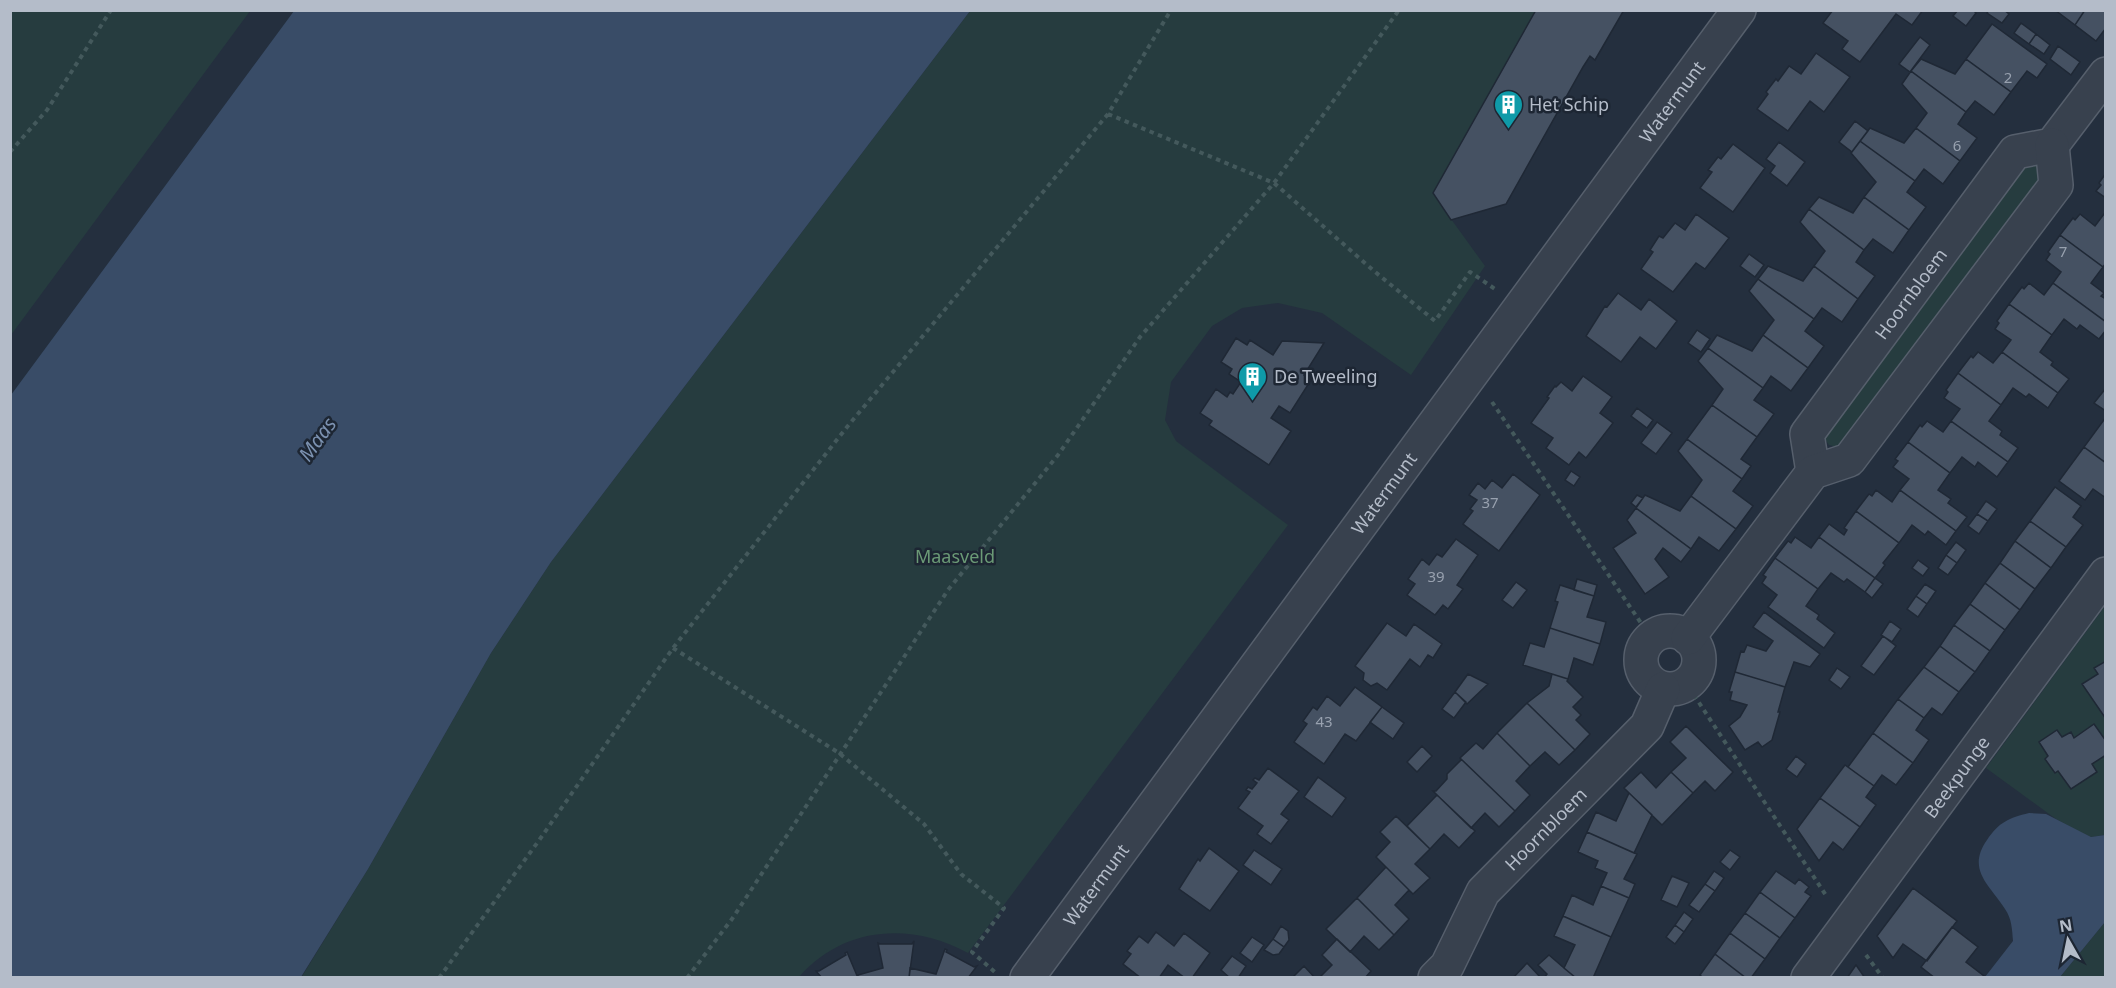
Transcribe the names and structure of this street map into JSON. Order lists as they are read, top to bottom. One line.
{"streets":{"street":["Watermunt","Hoornbloem","Beekpunge"]},"water":["Maas"],"parks":["Maasveld"],"places":{"building":["Het Schip","De Tweeling"]},"house_numbers":["2","6","7","37","39","43"],"north":"top"}
